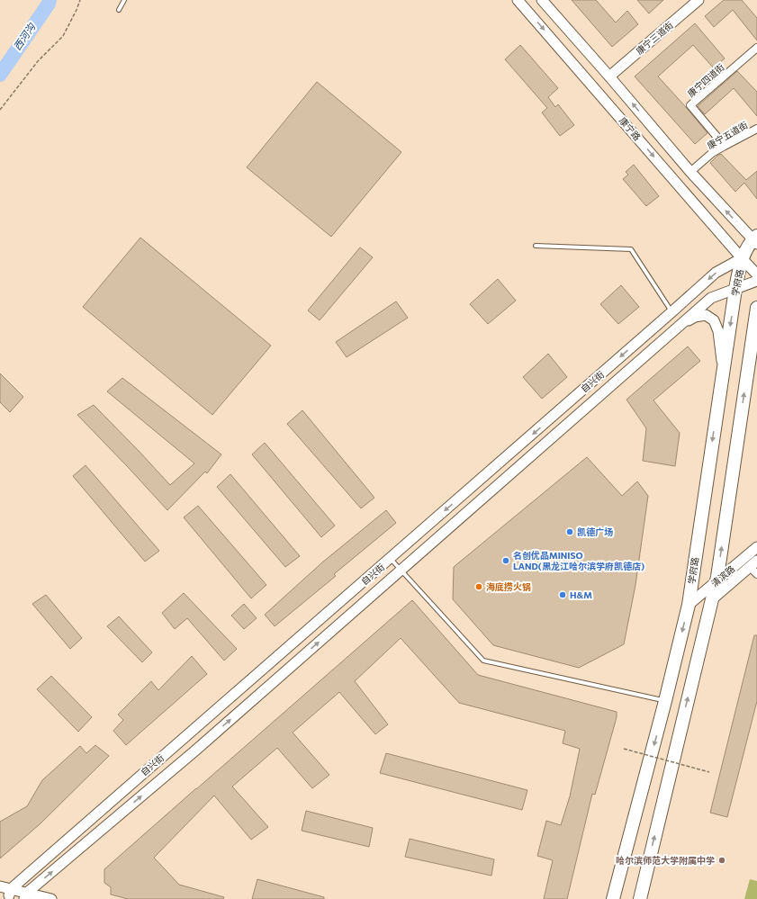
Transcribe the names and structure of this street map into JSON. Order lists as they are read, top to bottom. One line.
{"streets":{"highway":["学府路"],"main road":["康宁三道街","康宁路","自兴街","清滨路"],"street":["康宁四道街","康宁五道街"]},"crossings":[["康宁三道街","康宁路"],["康宁四道街","康宁五道街"],["康宁路","康宁五道街"],["康宁路","学府路"],["康宁路","自兴街"],["学府路","自兴街"],["学府路","清滨路"]],"water":["西河沟"],"places":["凯德广场","名创优品MINISO LAND(黑龙江哈尔滨学府凯德店)","海底捞火锅","H&M","哈尔滨师范大学附属中学"]}
